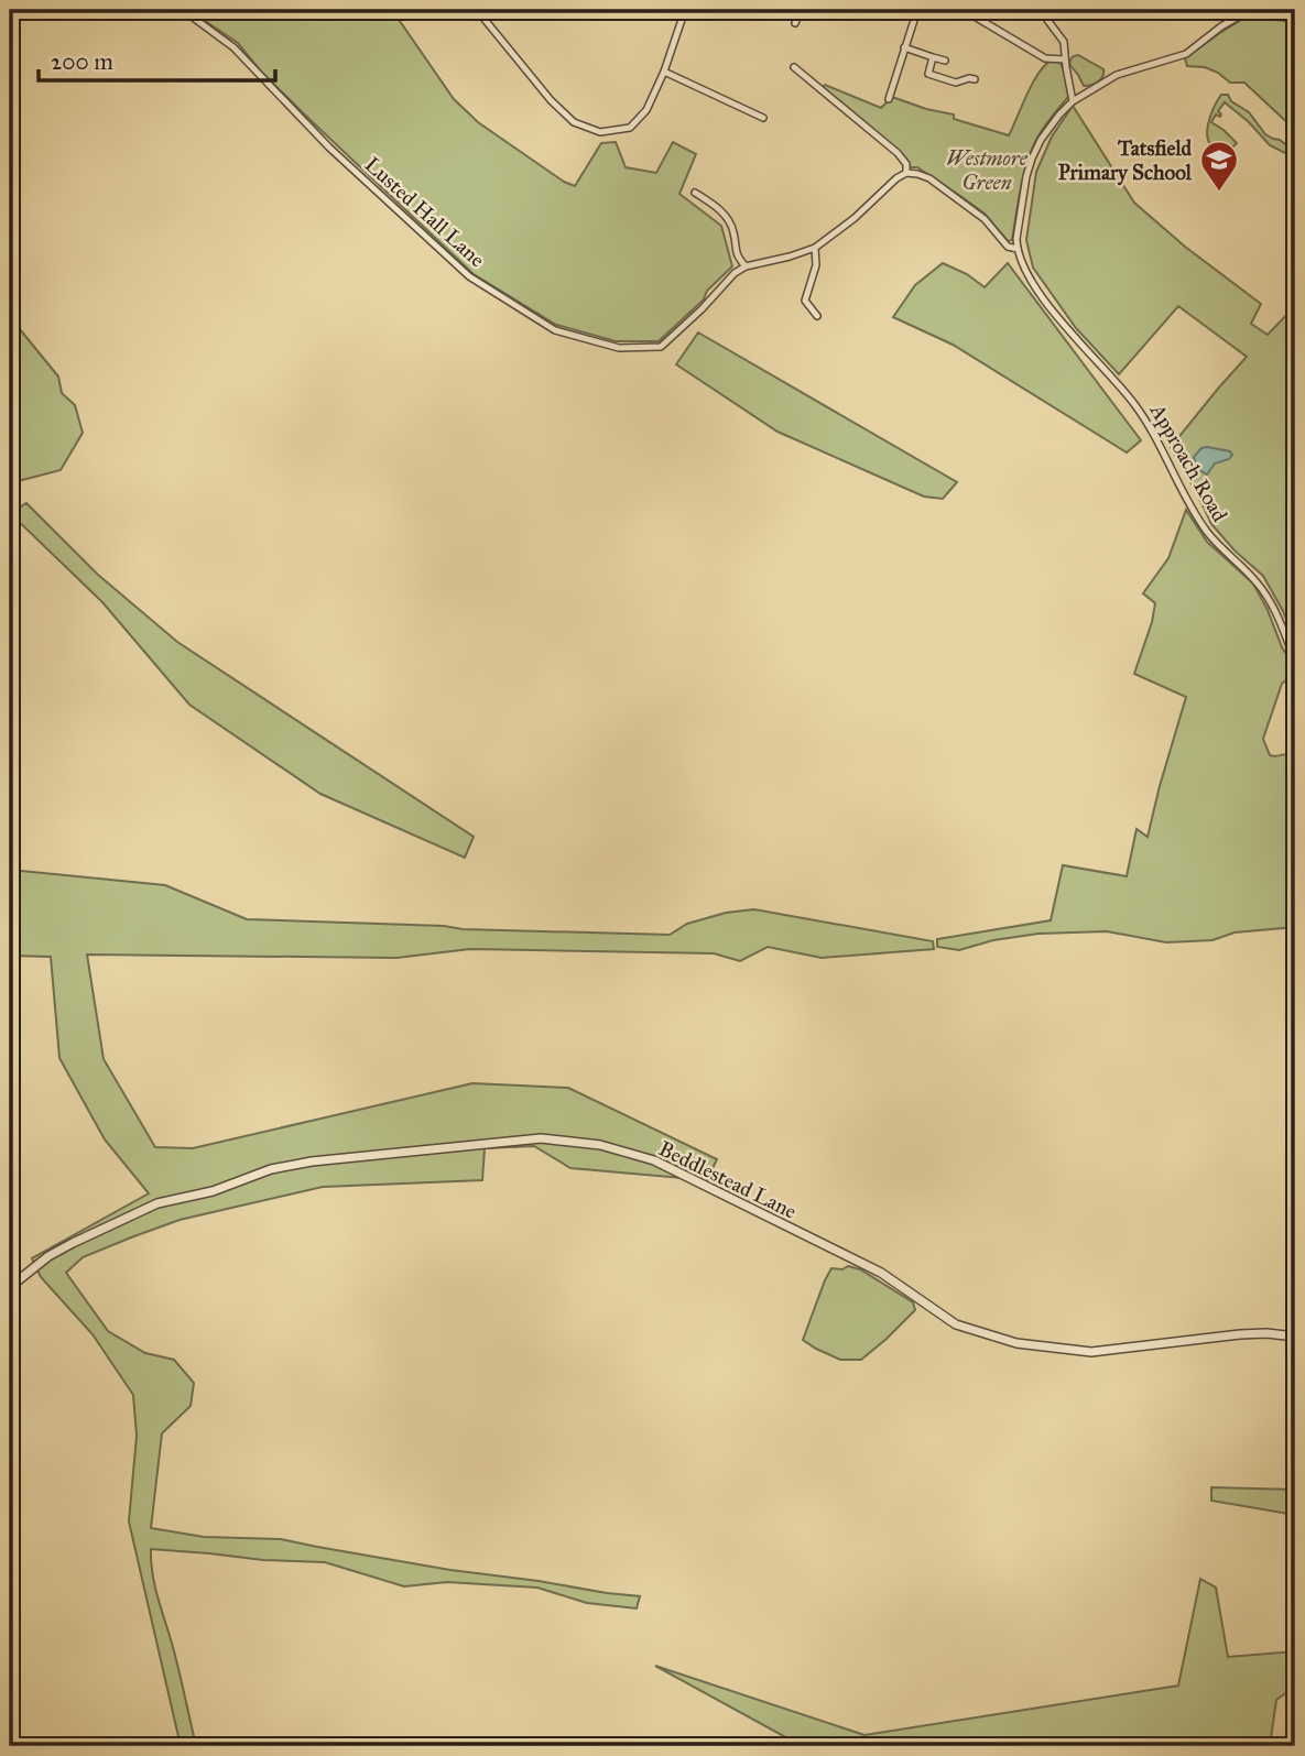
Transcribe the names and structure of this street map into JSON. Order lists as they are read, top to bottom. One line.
{"streets":{"street":["Lusted Hall Lane","Approach Road","Beddlestead Lane"]},"parks":["Westmore Green"],"places":{"school or university":["Tatsfield Primary School"]},"scale_bar":"200 m"}
